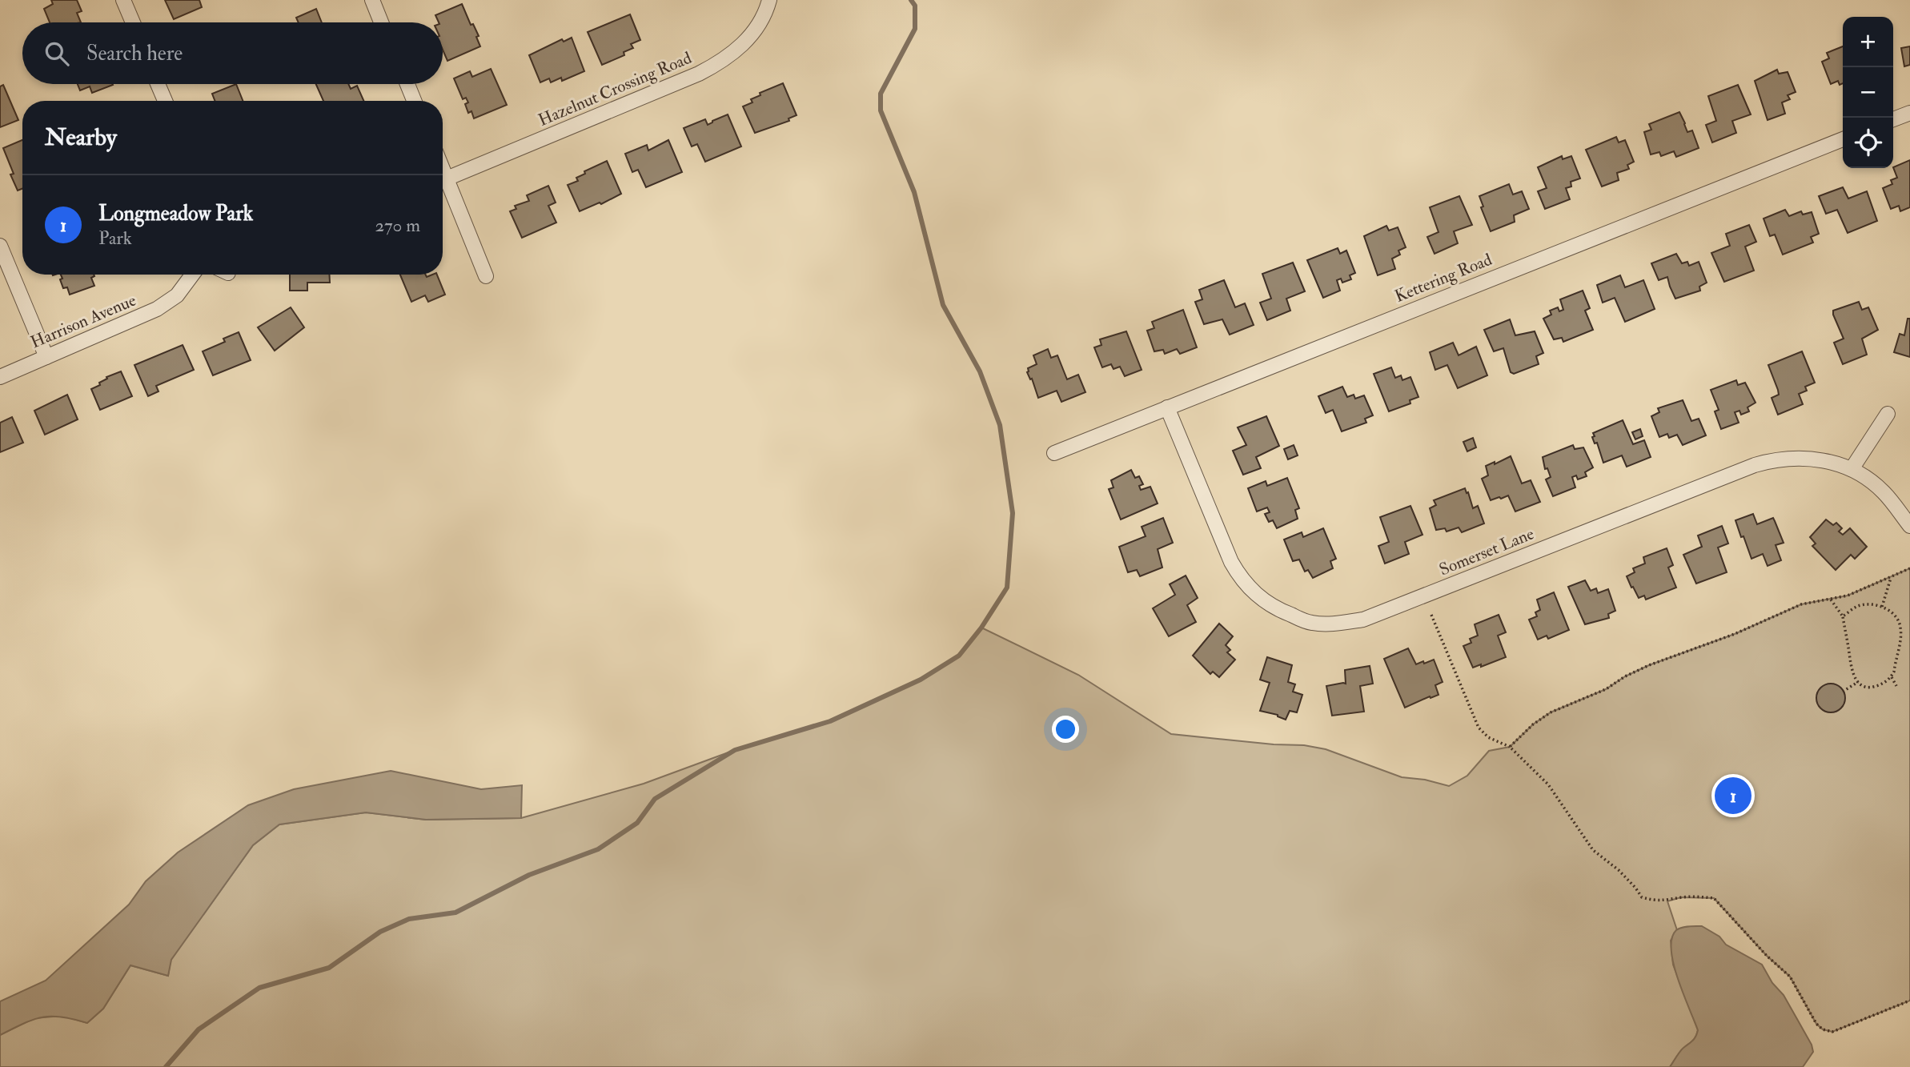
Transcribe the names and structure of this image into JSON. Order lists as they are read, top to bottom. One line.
{"streets":{"street":["Hazelnut Crossing Road","Kettering Road","Harrison Avenue","Somerset Lane"]},"crossings":[["Kettering Road","Somerset Lane"]],"page":{"map_buttons":["+","−"],"search":"Search here","heading":"Nearby","list":[{"mark":"1","name":"Longmeadow Park","note":"Park","value":"270 m"}],"pins":"1"}}
